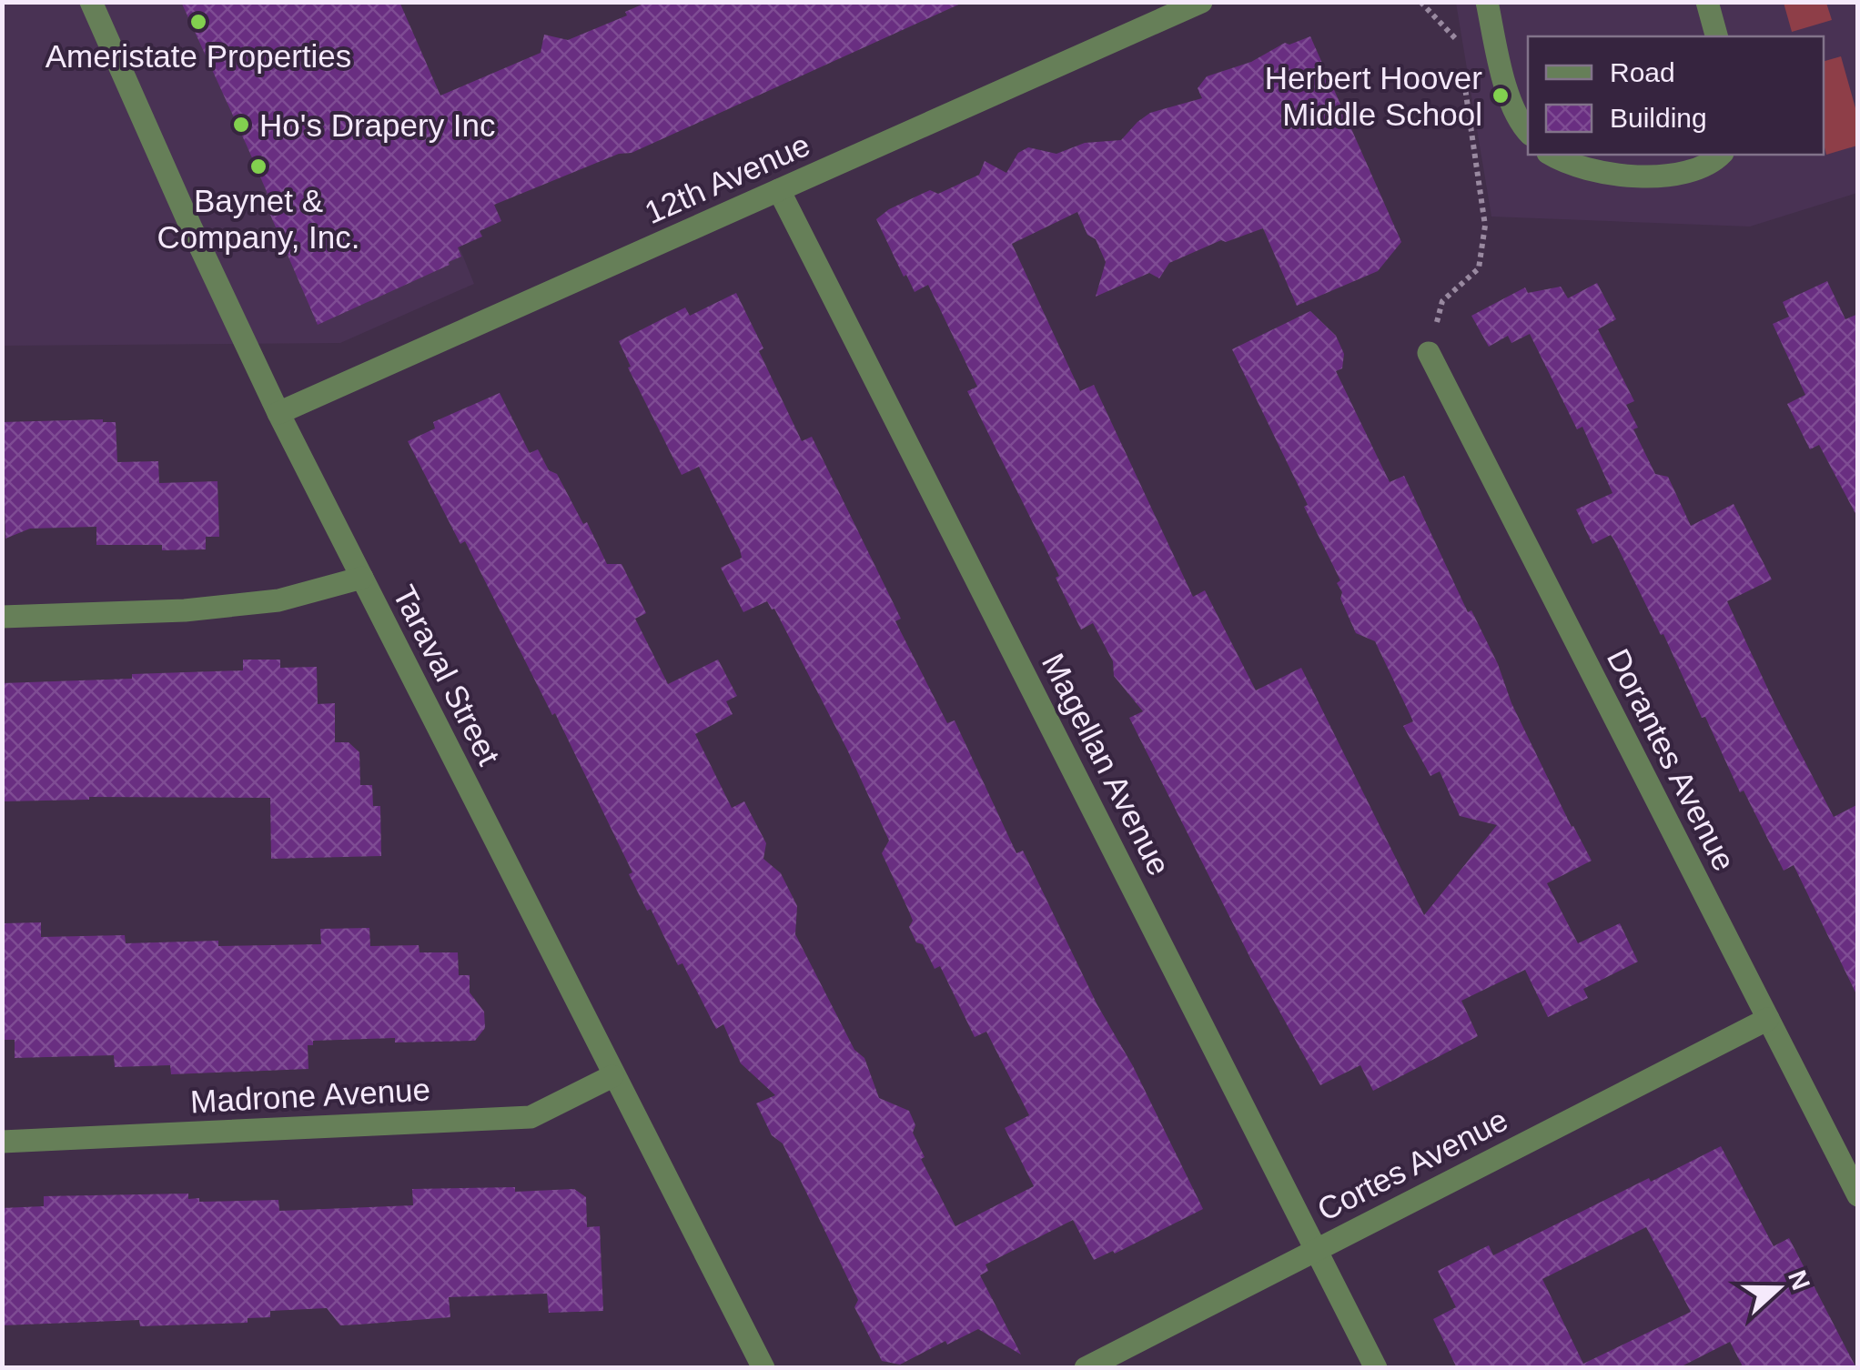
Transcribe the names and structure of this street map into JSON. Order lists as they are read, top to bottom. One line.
{"streets":{"street":["12th Avenue","Taraval Street","Dorantes Avenue","Magellan Avenue","Madrone Avenue","Cortes Avenue"]},"crossings":[["12th Avenue","Taraval Street"],["12th Avenue","Magellan Avenue"],["Taraval Street","Madrone Avenue"],["Dorantes Avenue","Cortes Avenue"],["Magellan Avenue","Cortes Avenue"]],"places":["Ameristate Properties","Herbert Hoover Middle School","Ho's Drapery Inc","Baynet & Company, Inc."],"legend":["Road","Building"],"north":"right"}
